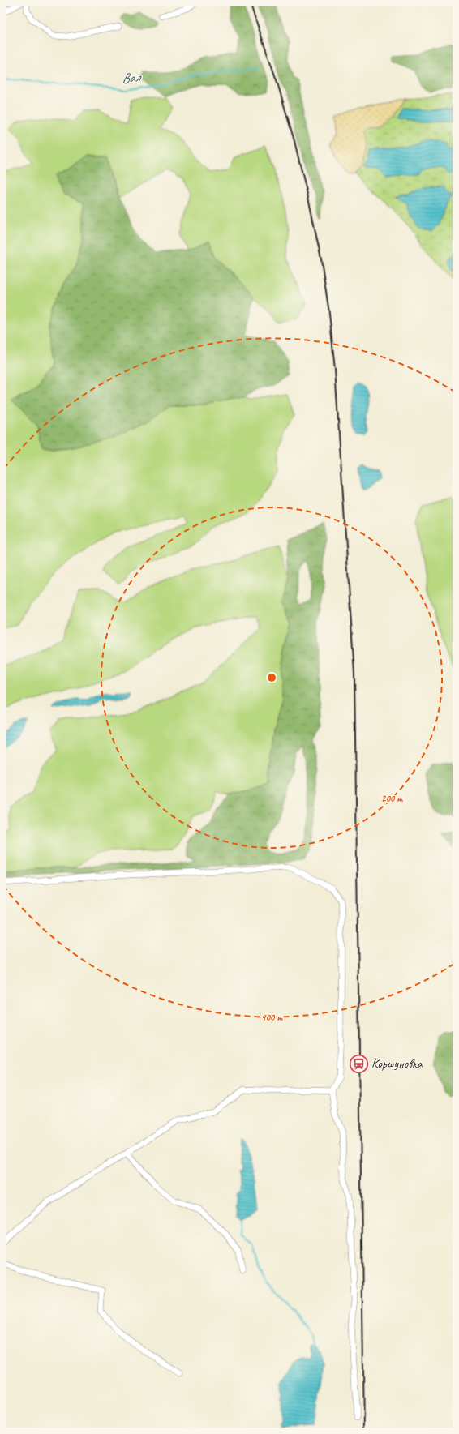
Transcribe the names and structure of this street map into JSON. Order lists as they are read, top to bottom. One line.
{"water":["Вал"],"places":{"station":["Коршуновка"]},"rings":["200 m","400 m"]}
